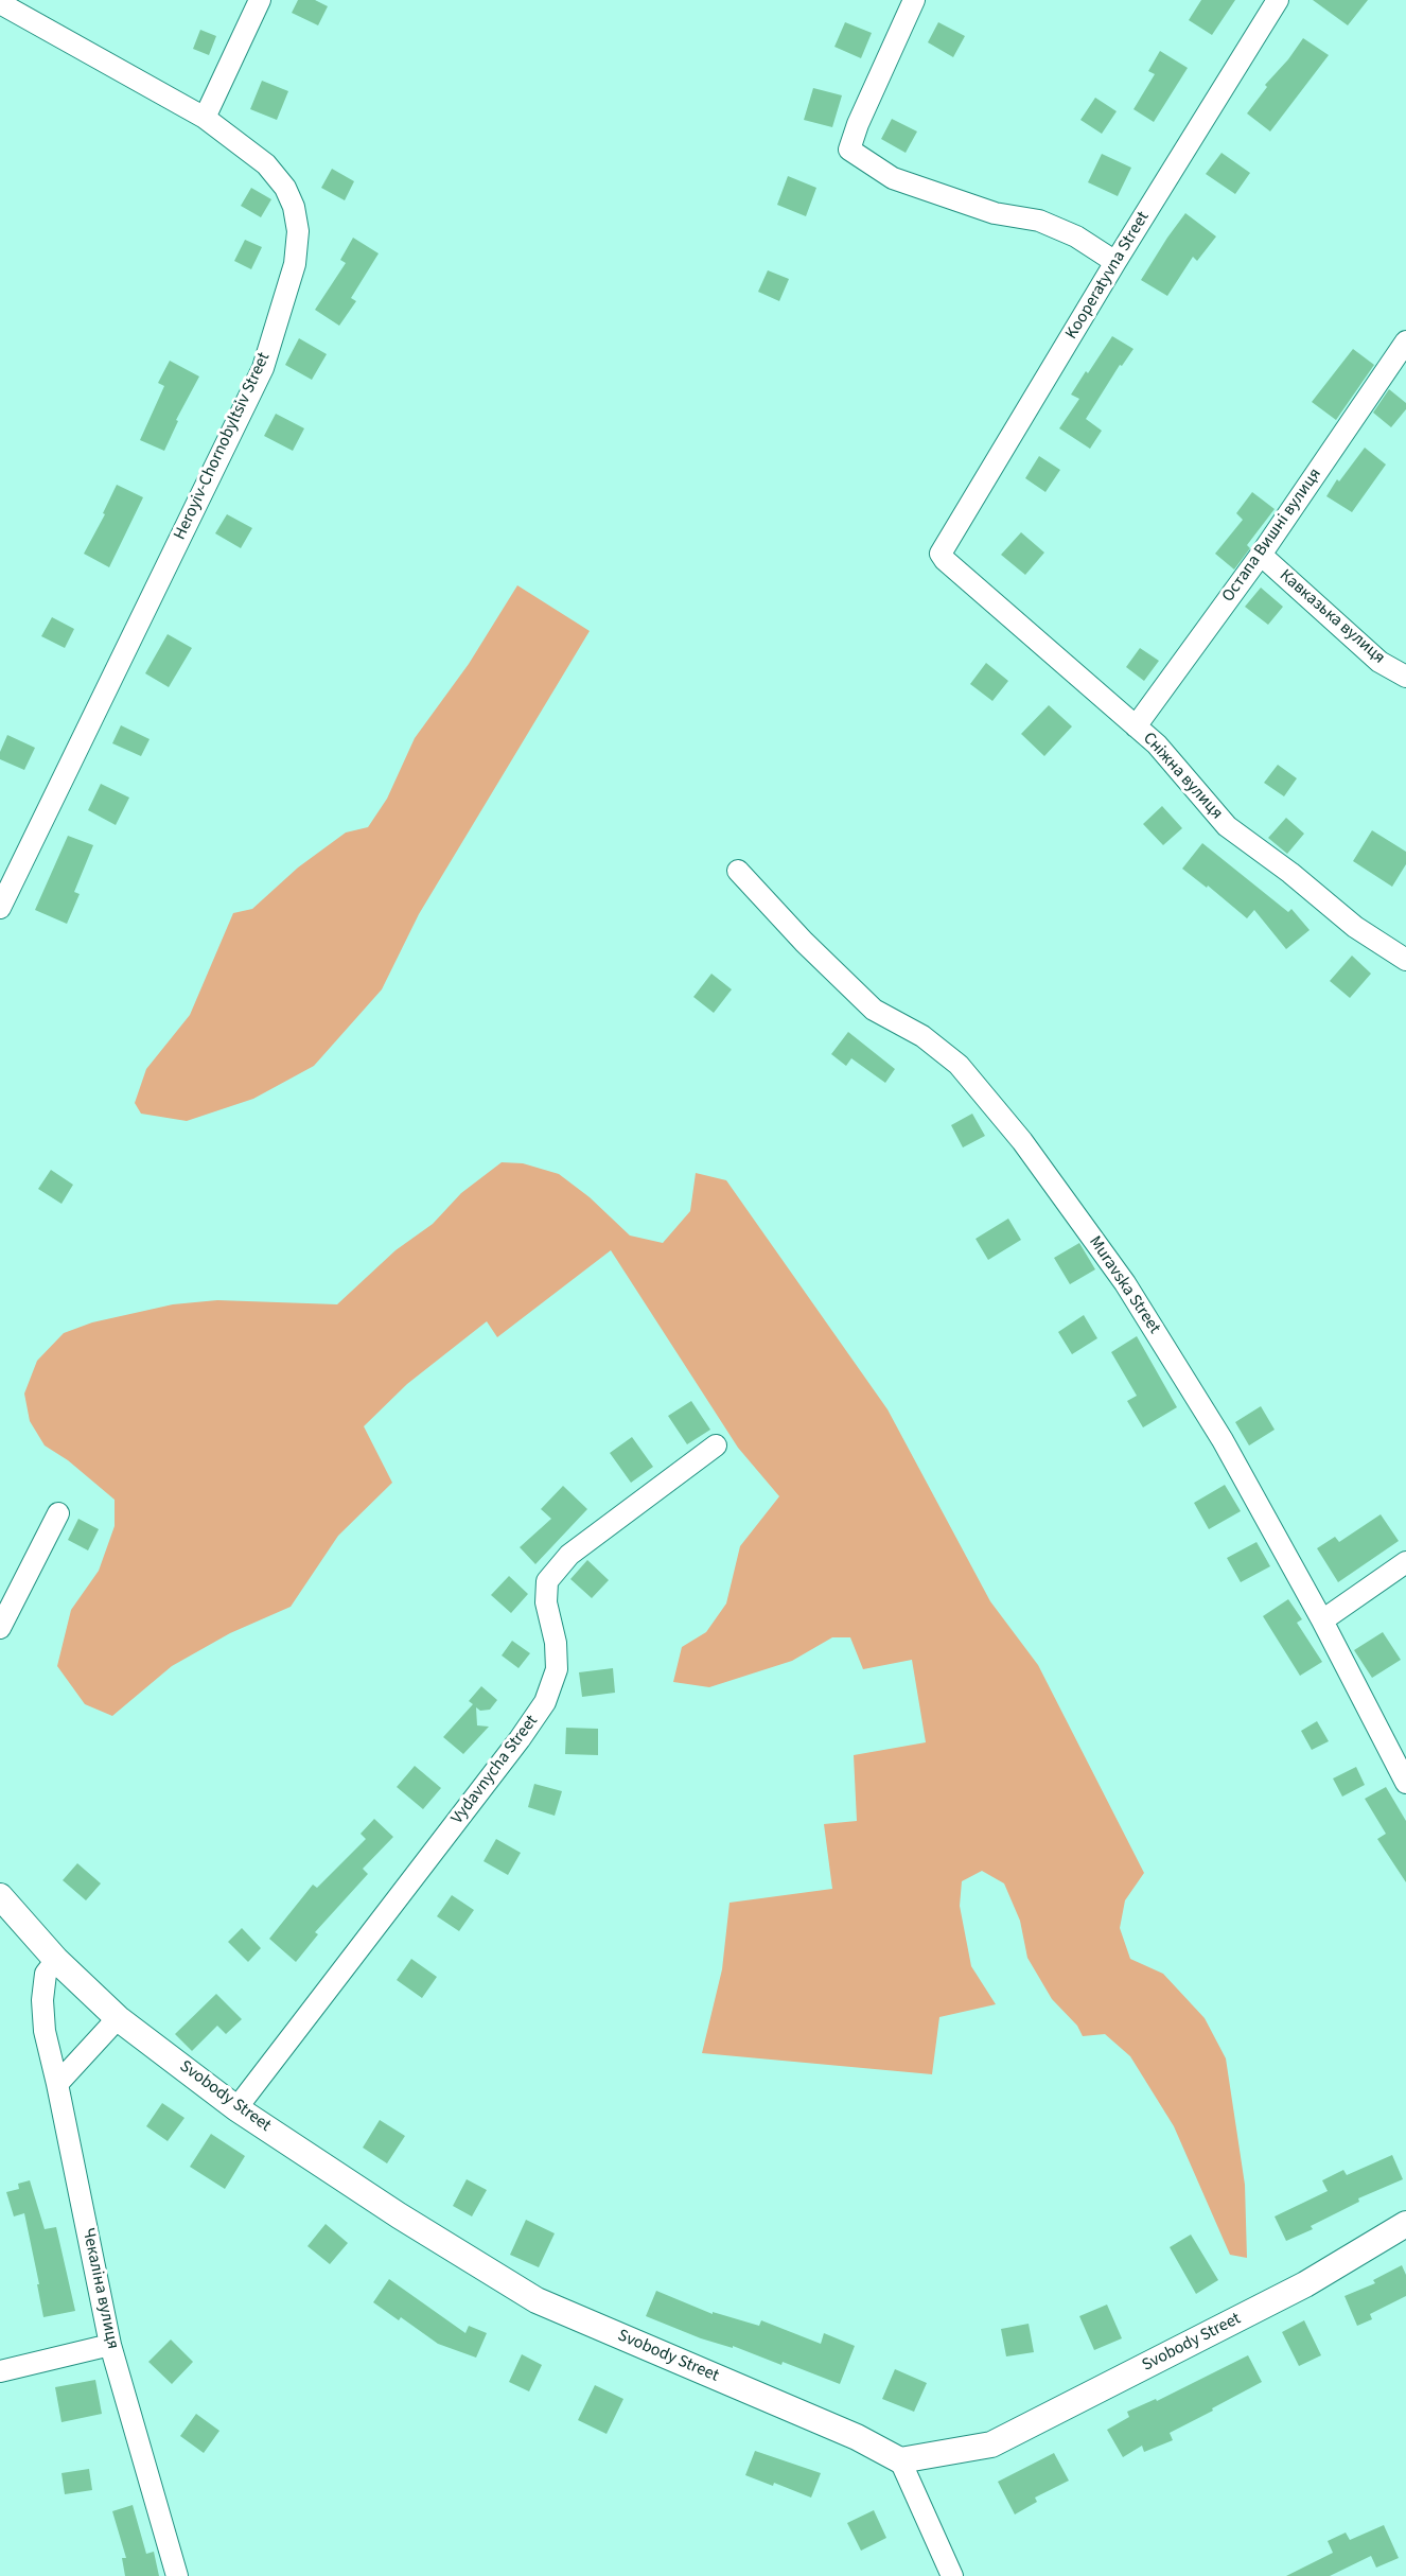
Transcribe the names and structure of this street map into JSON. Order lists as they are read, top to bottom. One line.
{"streets":{"street":["Kooperatyvna Street","Heroyiv-Chornobyltsiv Street","Остапа Вишні вулиця","Кавказька вулиця","Сніжна вулиця","Muravska Street","Vydavnycha Street","Svobody Street","Чекаліна вулиця"]},"crossings":[["Kooperatyvna Street","Сніжна вулиця"],["Остапа Вишні вулиця","Кавказька вулиця"],["Остапа Вишні вулиця","Сніжна вулиця"],["Vydavnycha Street","Svobody Street"],["Svobody Street","Чекаліна вулиця"]]}
